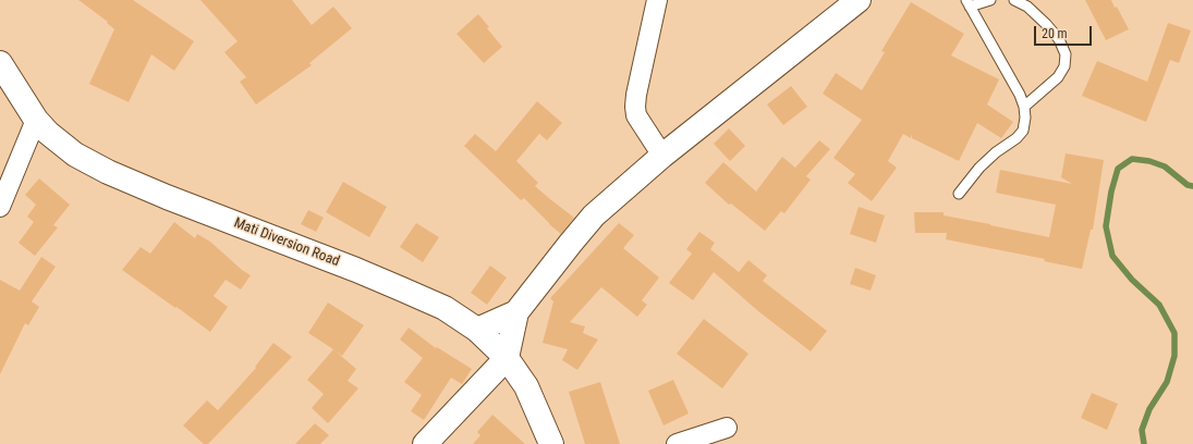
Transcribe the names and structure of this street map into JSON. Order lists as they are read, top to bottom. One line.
{"streets":{"main road":["Mati Diversion Road"]},"scale_bar":"20 m"}
